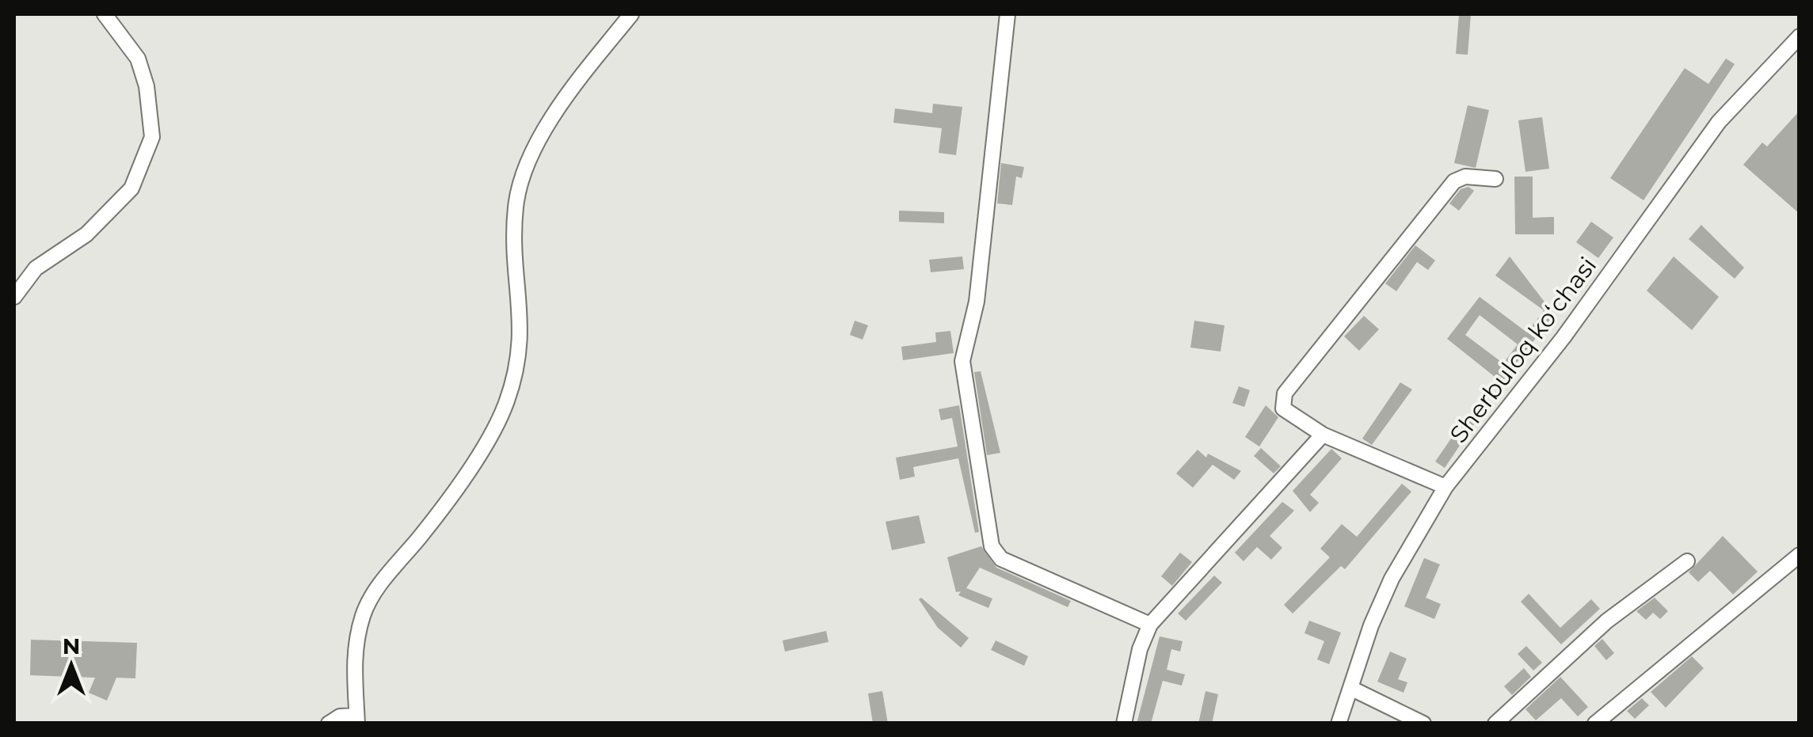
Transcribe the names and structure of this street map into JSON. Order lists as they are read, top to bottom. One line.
{"streets":{"street":["Sherbuloq koʻchasi"]},"north":"top"}
